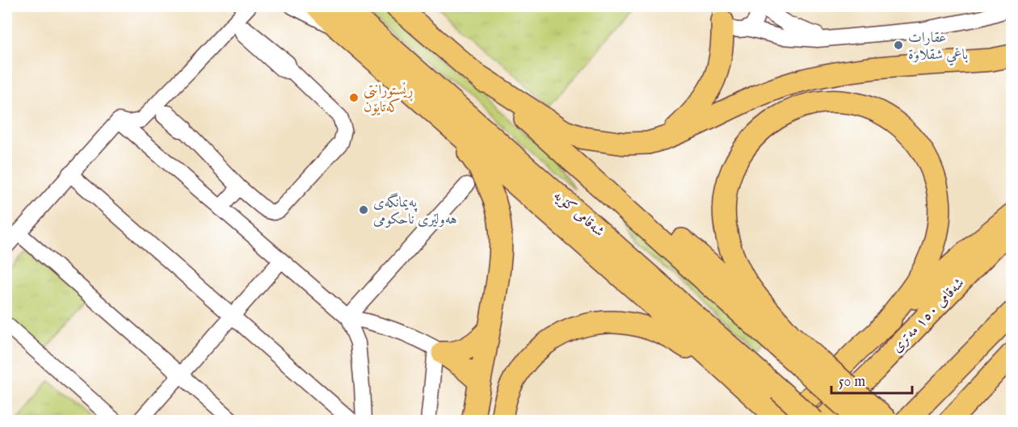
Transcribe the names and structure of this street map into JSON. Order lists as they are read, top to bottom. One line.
{"streets":{"highway":["شەقامی کۆیە","شەقامی ١٥٠ مەتری"]},"places":["عقارات باغي شقلاوة","ڕێستورانتی کەتایۆن","پەیمانگەی هەولێری ناحکومی"],"scale_bar":"50 m"}
